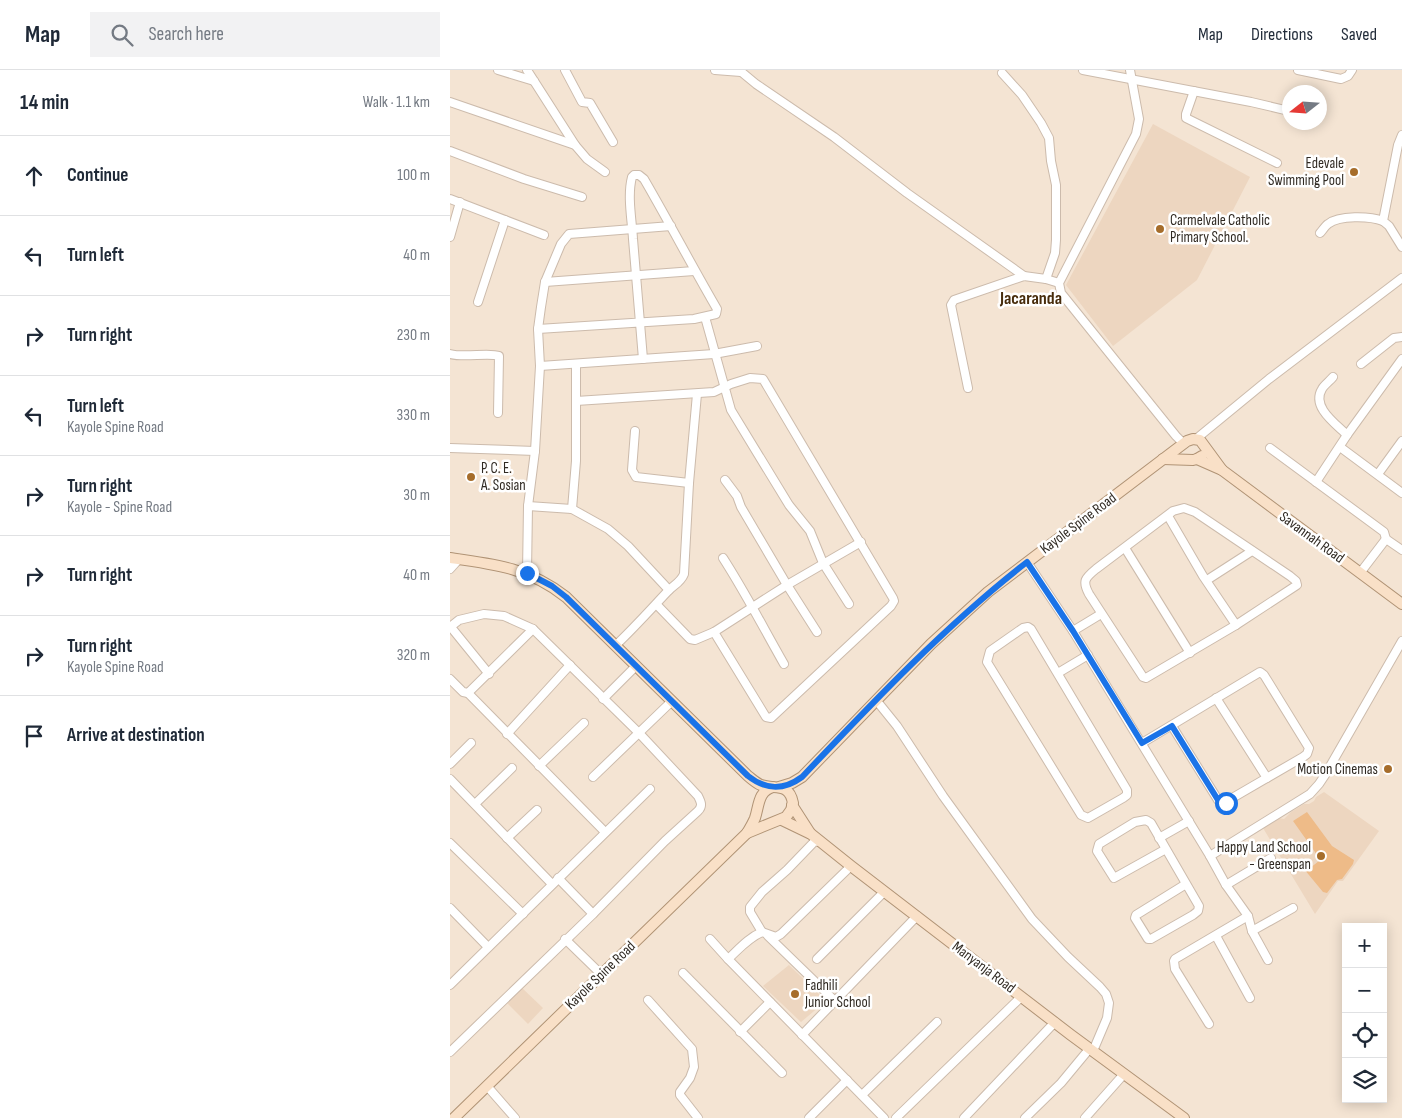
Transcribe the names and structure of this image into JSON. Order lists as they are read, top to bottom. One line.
{"streets":{"main road":["Kayole Spine Road","Savannah Road","Manyanja Road"]},"crossings":[["Kayole Spine Road","Savannah Road"]],"districts":["Jacaranda"],"places":["Edevale Swimming Pool","Carmelvale Catholic Primary School.","P. C. E. A. Sosian","Motion Cinemas","Happy Land School - Greenspan","Fadhili Junior School"],"north":"left","page":{"header":"Map","search":"Search here","nav":["Map","Directions","Saved"],"heading":["14 min","Walk · 1.1 km"],"list":[["Continue","100 m"],["Turn left","40 m"],["Turn right","230 m"],["Turn left","Kayole Spine Road","330 m"],["Turn right","Kayole - Spine Road","30 m"],["Turn right","40 m"],["Turn right","Kayole Spine Road","320 m"],"Arrive at destination"],"map_buttons":["+","−"]}}
